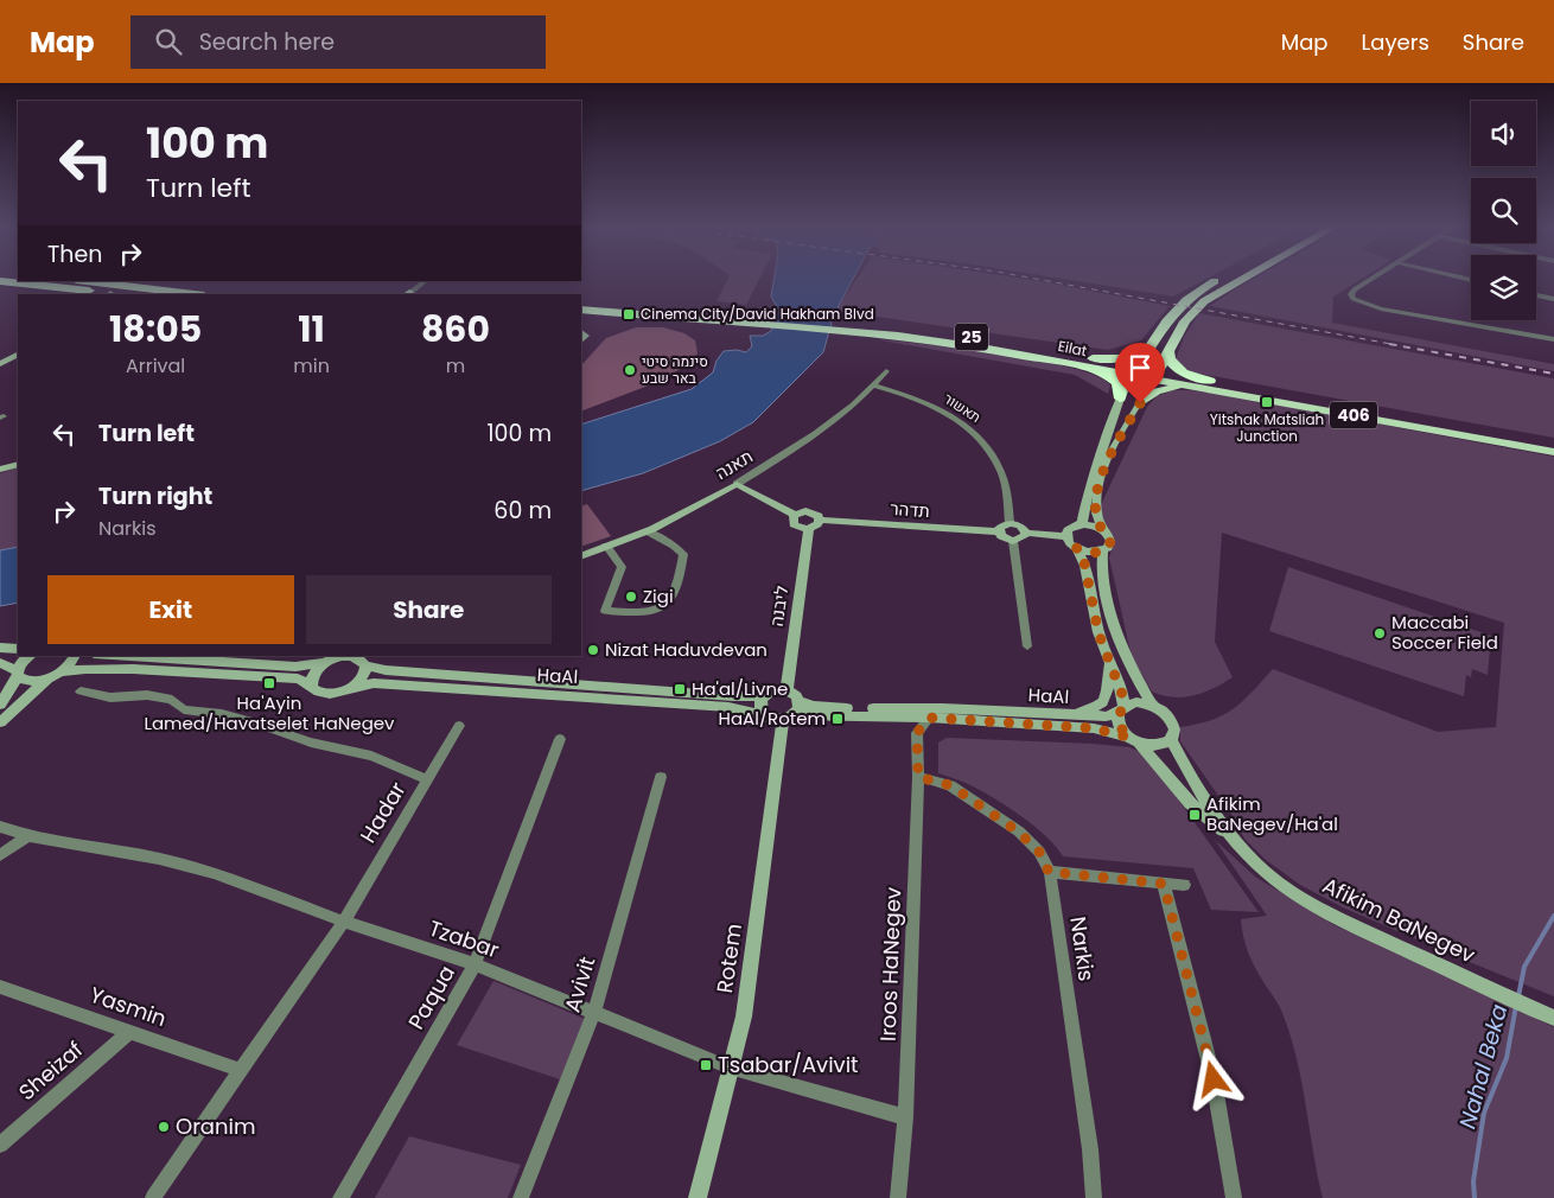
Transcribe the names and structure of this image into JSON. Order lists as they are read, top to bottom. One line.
{"streets":{"highway":["25","Eilat"],"main road":["406"],"street":["תאשור","תאנה","תדהר","ליבנה","HaAl","Hadar","Afikim BaNegev","Tzabar","Narkis","Rotem","Iroos HaNegev","Avivit","Paqua","Yasmin","Sheizaf"]},"crossings":[["תאשור","תאנה"],["תאשור","תדהר"],["תדהר","ליבנה"],["ליבנה","HaAl"],["ליבנה","Rotem"],["HaAl","Afikim BaNegev"],["HaAl","Rotem"],["Hadar","Tzabar"],["Tzabar","Rotem"],["Tzabar","Iroos HaNegev"],["Tzabar","Avivit"],["Tzabar","Paqua"],["Narkis","Iroos HaNegev"],["Yasmin","Sheizaf"]],"water":["Nahal Beka"],"places":{"transit":["Cinema City/David Hakham Blvd","Yitshak Matsliah Junction","Ha'Ayin Lamed/Havatselet HaNegev","Ha'al/Livne","HaAl/Rotem","Afikim BaNegev/Ha'al","Tsabar/Avivit"],"other":["סינמה סיטי באר שבע","Zigi","Maccabi Soccer Field","Nizat Haduvdevan","Oranim"]},"page":{"header":"Map","search":"Search here","nav":["Map","Layers","Share"],"turn":["100 m","Turn left"],"then":"Then","eta":["18:05","Arrival","11","min","860","m"],"list":[{"name":"Turn left","value":"100 m"},{"name":"Turn right","note":"Narkis","value":"60 m"}],"buttons":["Exit","Share"]}}
